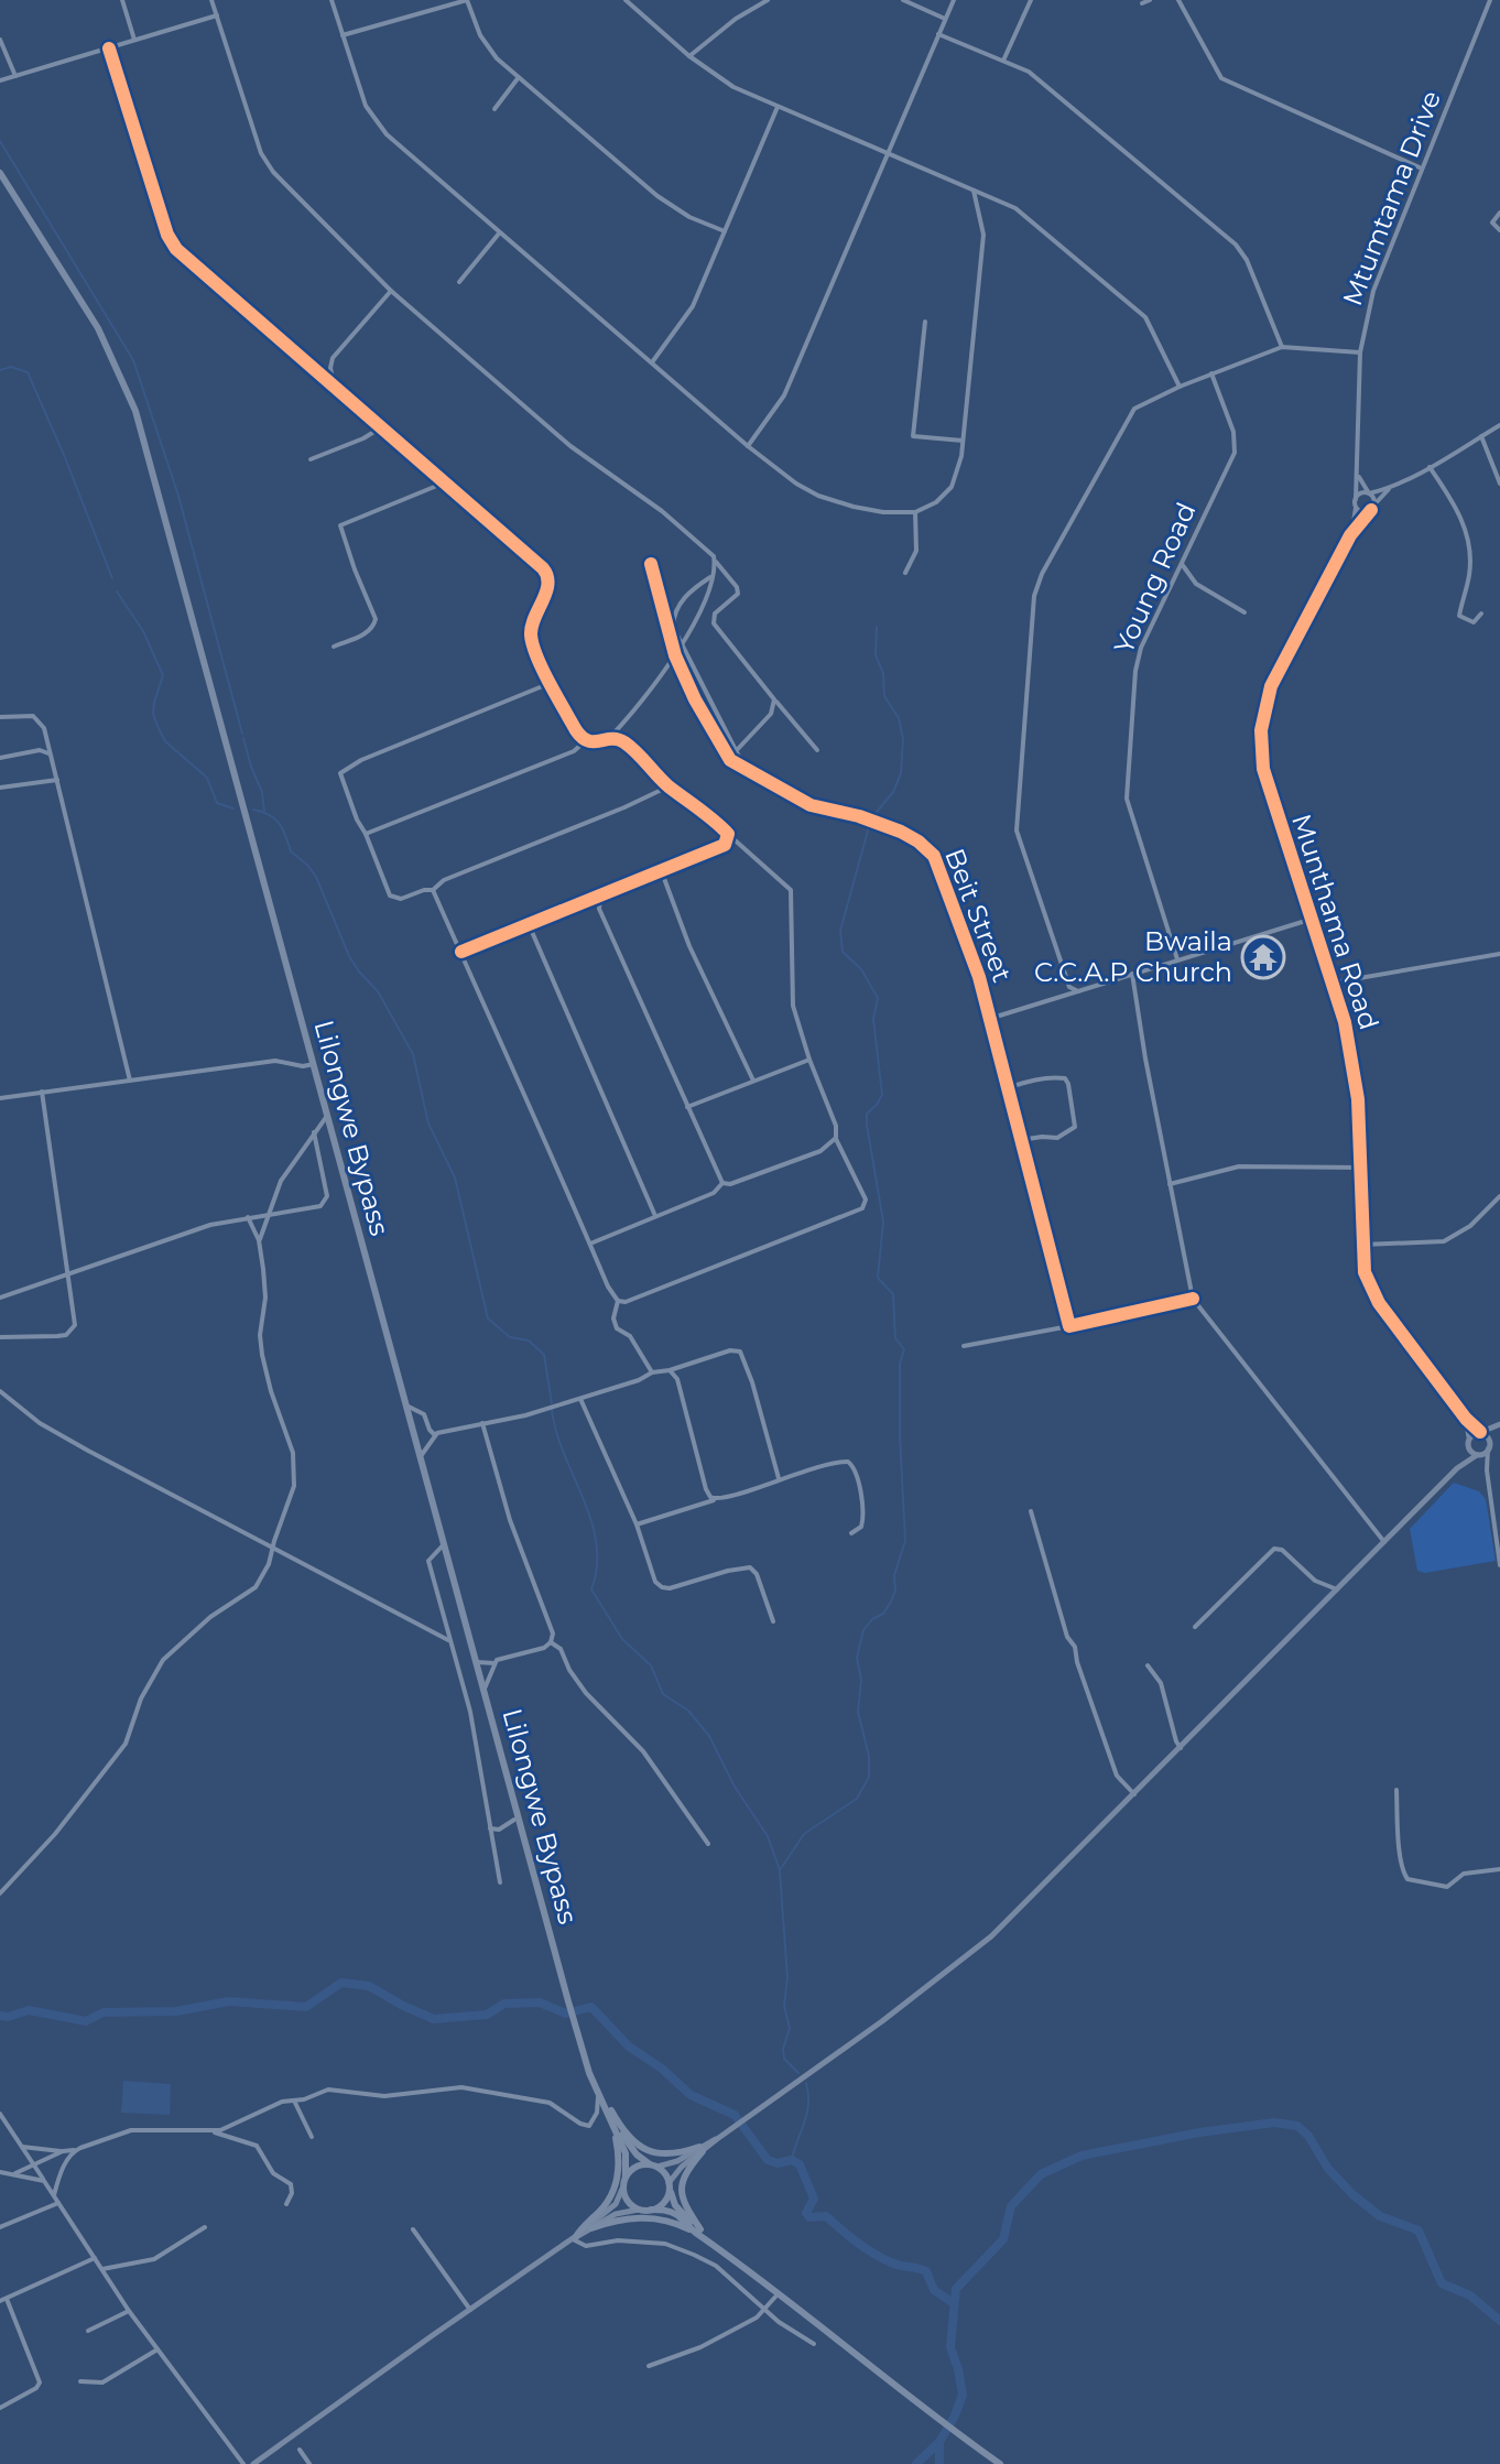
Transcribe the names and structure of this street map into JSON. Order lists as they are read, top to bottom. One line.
{"streets":{"main road":["Lilongwe Bypass"],"street":["Mtumtama Drive","Young Road","Beit Street","Munthama Road"]},"crossings":[["Mtumtama Drive","Munthama Road"],["Young Road","Beit Street"],["Beit Street","Munthama Road"]],"places":{"temple":["Bwaila C.C.A.P Church"]}}
